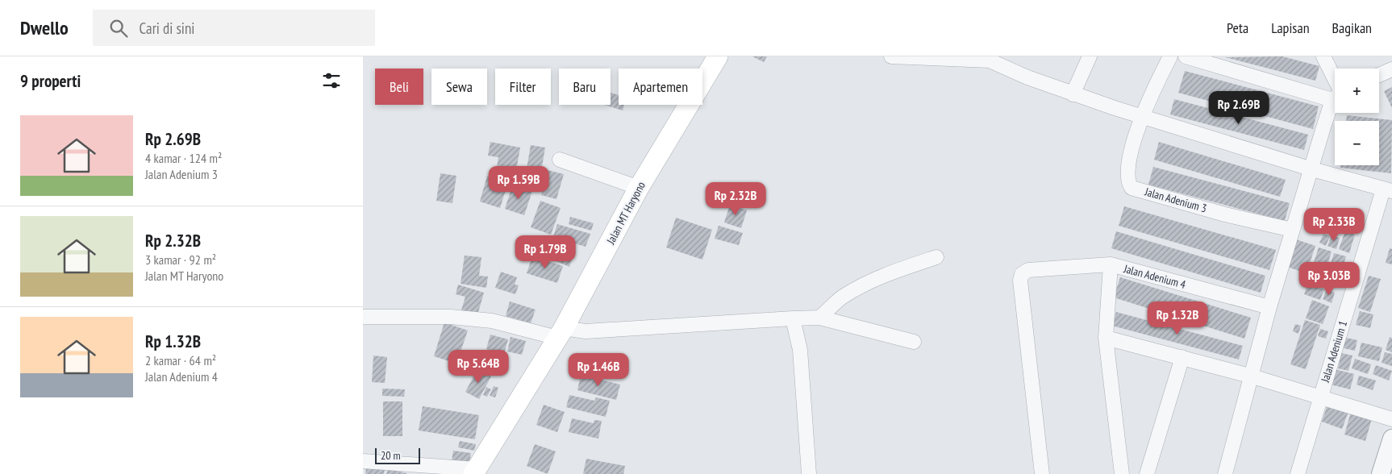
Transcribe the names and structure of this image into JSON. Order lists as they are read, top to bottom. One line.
{"streets":{"main road":["Jalan MT Haryono"],"street":["Jalan Adenium 3","Jalan Adenium 4","Jalan Adenium 1"]},"scale_bar":"20 m","page":{"header":"Dwello","search":"Cari di sini","nav":["Peta","Lapisan","Bagikan"],"heading":"9 properti","map_buttons":["+","−"],"chip":["Beli","Sewa","Filter","Baru","Apartemen"],"price":["Rp 2.69B","Rp 1.59B","Rp 2.32B","Rp 2.33B","Rp 1.79B","Rp 3.03B","Rp 1.32B","Rp 5.64B","Rp 1.46B"],"list":[{"name":"Rp 2.69B","note":"4 kamar · 124 m² · Jalan Adenium 3"},{"name":"Rp 2.32B","note":"3 kamar · 92 m² · Jalan MT Haryono"},{"name":"Rp 1.32B","note":"2 kamar · 64 m² · Jalan Adenium 4"}],"scale":"20 m"}}
